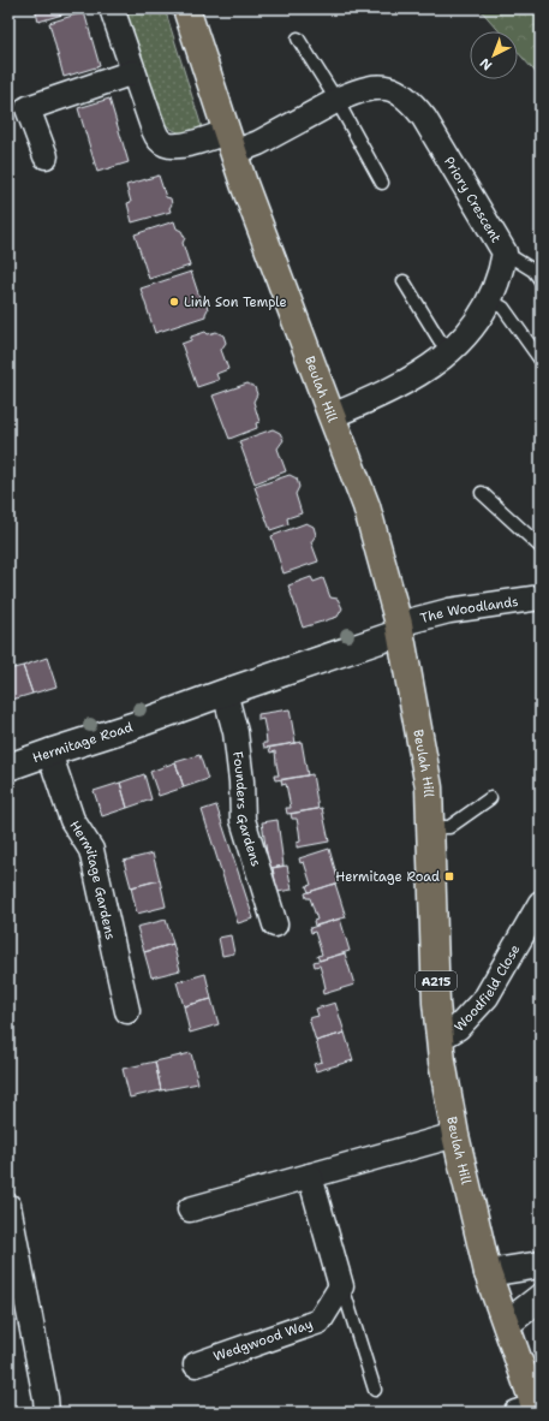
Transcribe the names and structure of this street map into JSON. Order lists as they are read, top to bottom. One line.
{"streets":{"main road":["Beulah Hill","A215"],"street":["Priory Crescent","The Woodlands","Hermitage Road","Founders Gardens","Hermitage Gardens","Woodfield Close","Wedgwood Way"]},"crossings":[["Priory Crescent","Beulah Hill"],["Beulah Hill","The Woodlands"],["Beulah Hill","Hermitage Road"],["Beulah Hill","Woodfield Close"],["The Woodlands","Hermitage Road"],["Hermitage Road","Founders Gardens"],["Hermitage Road","Hermitage Gardens"]],"places":{"other":["Linh Son Temple"],"transit":["Hermitage Road"]},"north":"bottom left"}
